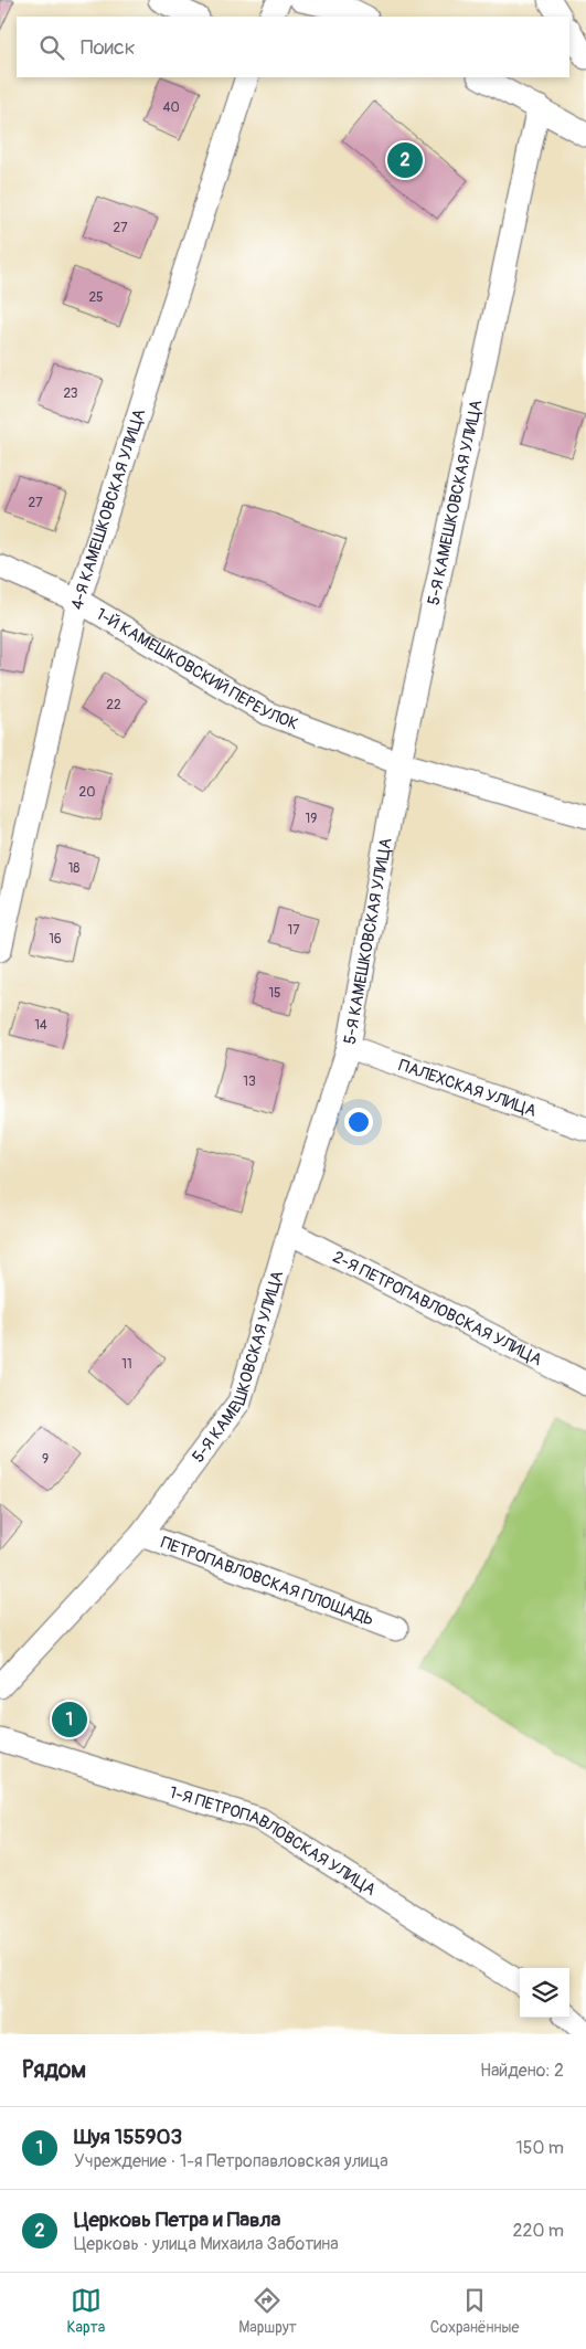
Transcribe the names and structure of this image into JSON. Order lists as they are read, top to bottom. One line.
{"streets":{"street":["5-Я КАМЕШКОВСКАЯ УЛИЦА","4-Я КАМЕШКОВСКАЯ УЛИЦА","1-Й КАМЕШКОВСКИЙ ПЕРЕУЛОК","ПАЛЕХСКАЯ УЛИЦА","2-Я ПЕТРОПАВЛОВСКАЯ УЛИЦА","ПЕТРОПАВЛОВСКАЯ ПЛОЩАДЬ","1-Я ПЕТРОПАВЛОВСКАЯ УЛИЦА"]},"crossings":[["5-Я КАМЕШКОВСКАЯ УЛИЦА","1-Й КАМЕШКОВСКИЙ ПЕРЕУЛОК"],["5-Я КАМЕШКОВСКАЯ УЛИЦА","ПАЛЕХСКАЯ УЛИЦА"],["5-Я КАМЕШКОВСКАЯ УЛИЦА","2-Я ПЕТРОПАВЛОВСКАЯ УЛИЦА"],["5-Я КАМЕШКОВСКАЯ УЛИЦА","ПЕТРОПАВЛОВСКАЯ ПЛОЩАДЬ"],["4-Я КАМЕШКОВСКАЯ УЛИЦА","1-Й КАМЕШКОВСКИЙ ПЕРЕУЛОК"]],"house_numbers":["40","27","25","23","27","22","20","19","18","17","16","15","14","13","11","9"],"page":{"search":"Поиск","pins":["2","1"],"heading":["Рядом","Найдено: 2"],"list":[{"mark":"1","name":"Шуя 155903","note":"Учреждение · 1-я Петропавловская улица","value":"150 m"},{"mark":"2","name":"Церковь Петра и Павла","note":"Церковь · улица Михаила Заботина","value":"220 m"}],"nav":["Карта","Маршрут","Сохранённые"]}}
